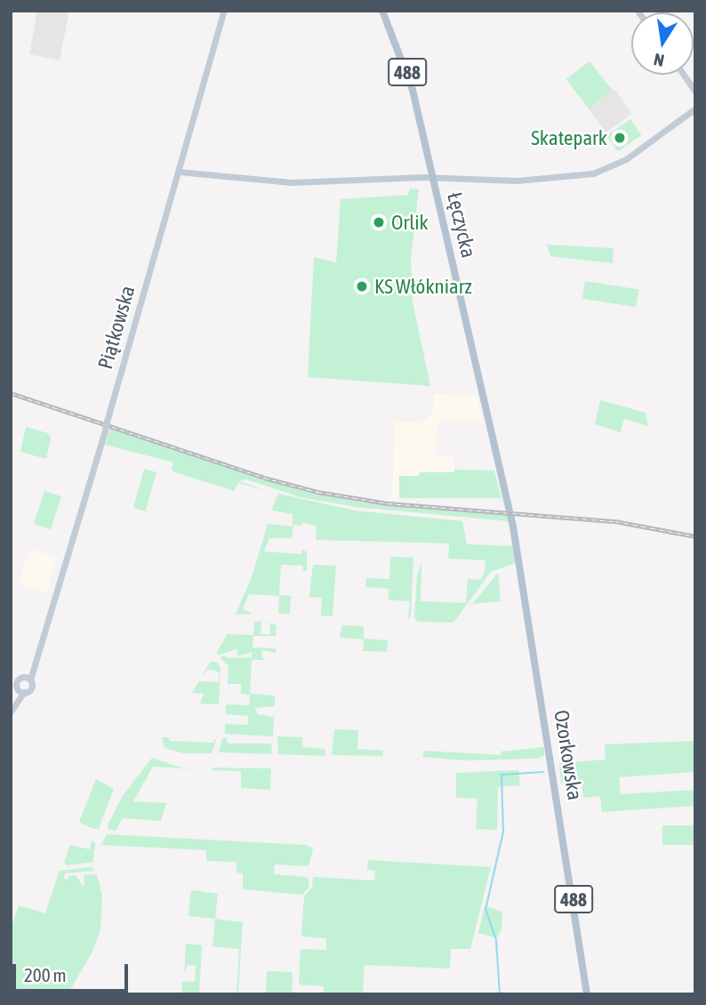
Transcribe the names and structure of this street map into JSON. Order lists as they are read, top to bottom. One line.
{"streets":{"main road":["488","Łęczycka","Piątkowska","Ozorkowska"]},"crossings":[["Łęczycka","Ozorkowska"]],"places":["Skatepark","Orlik","KS Włókniarz"],"scale_bar":"200 m","north":"bottom"}
